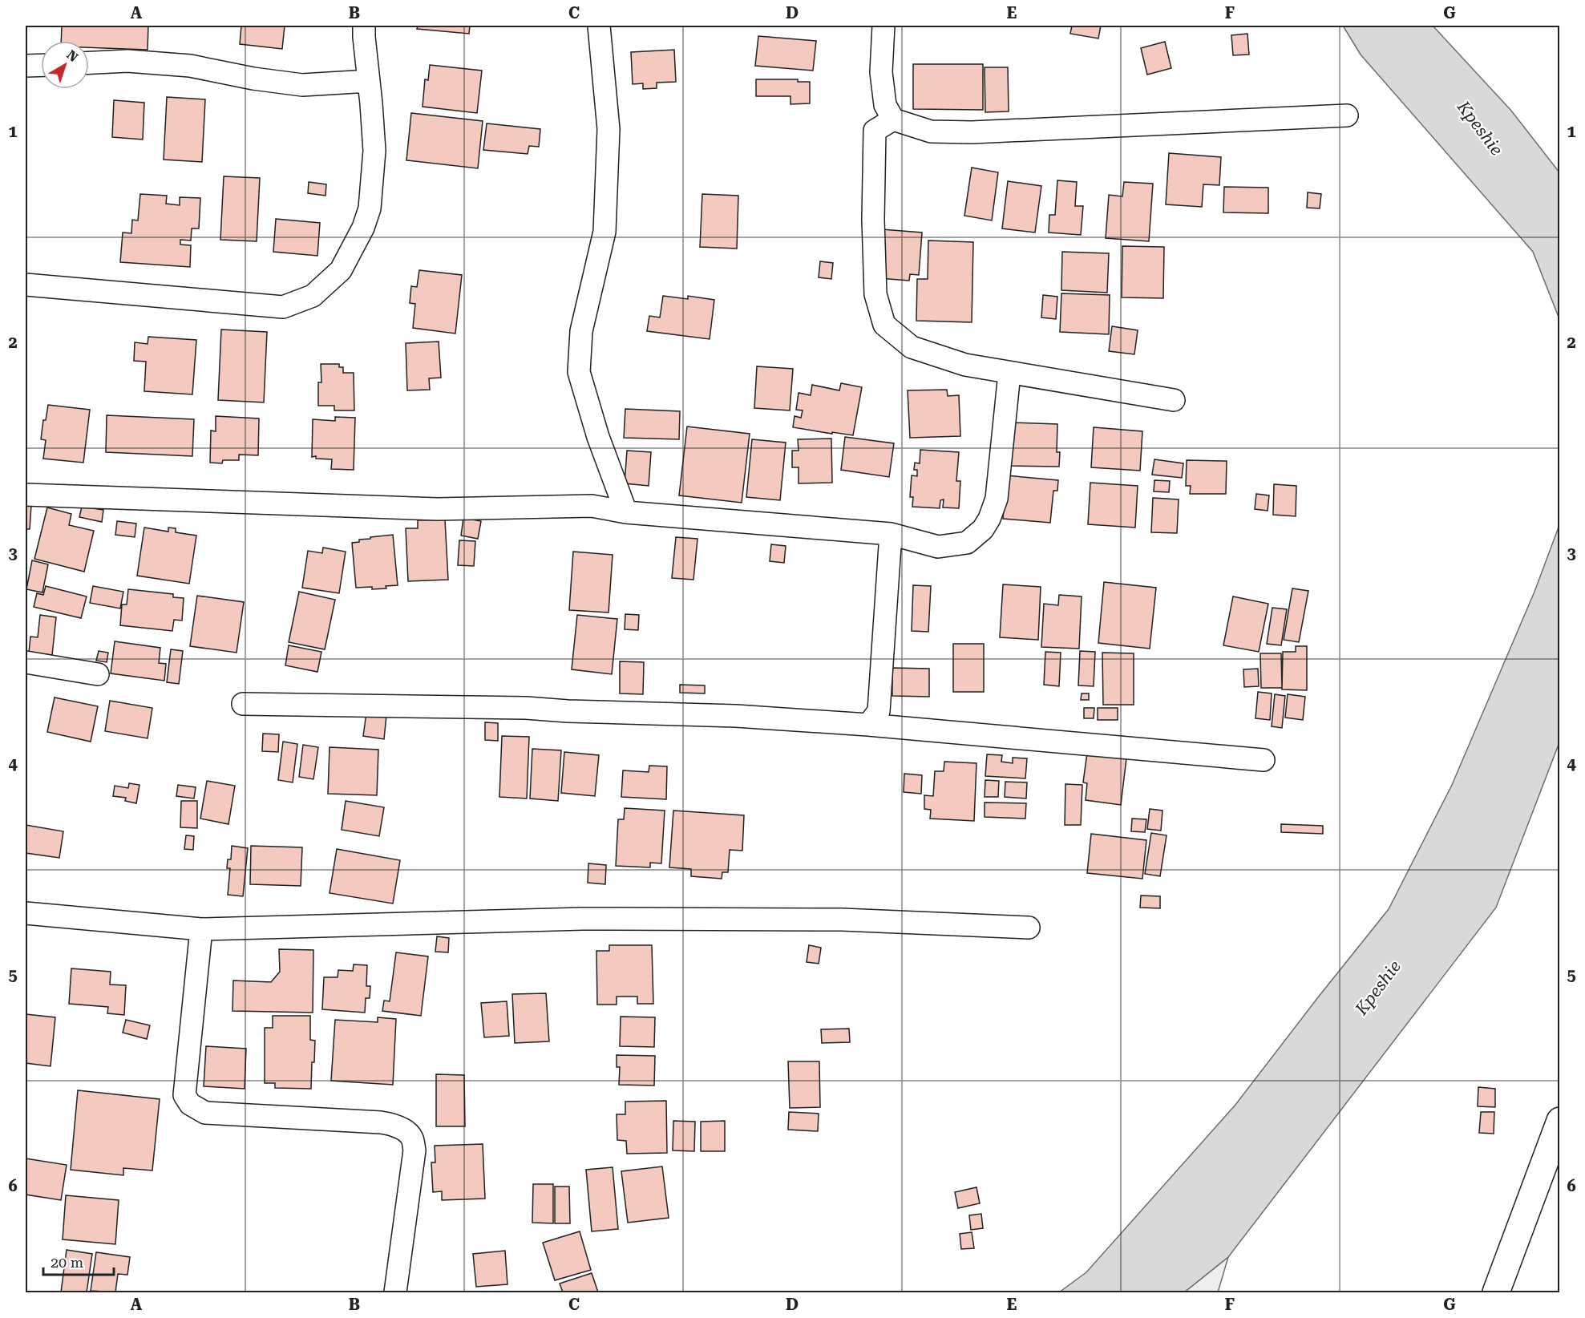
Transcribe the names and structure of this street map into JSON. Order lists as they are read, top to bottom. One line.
{"water":["Kpeshie"],"scale_bar":"20 m","north":"top right","grid":{"columns":["A","B","C","D","E","F","G"],"rows":["1","2","3","4","5","6"]}}
